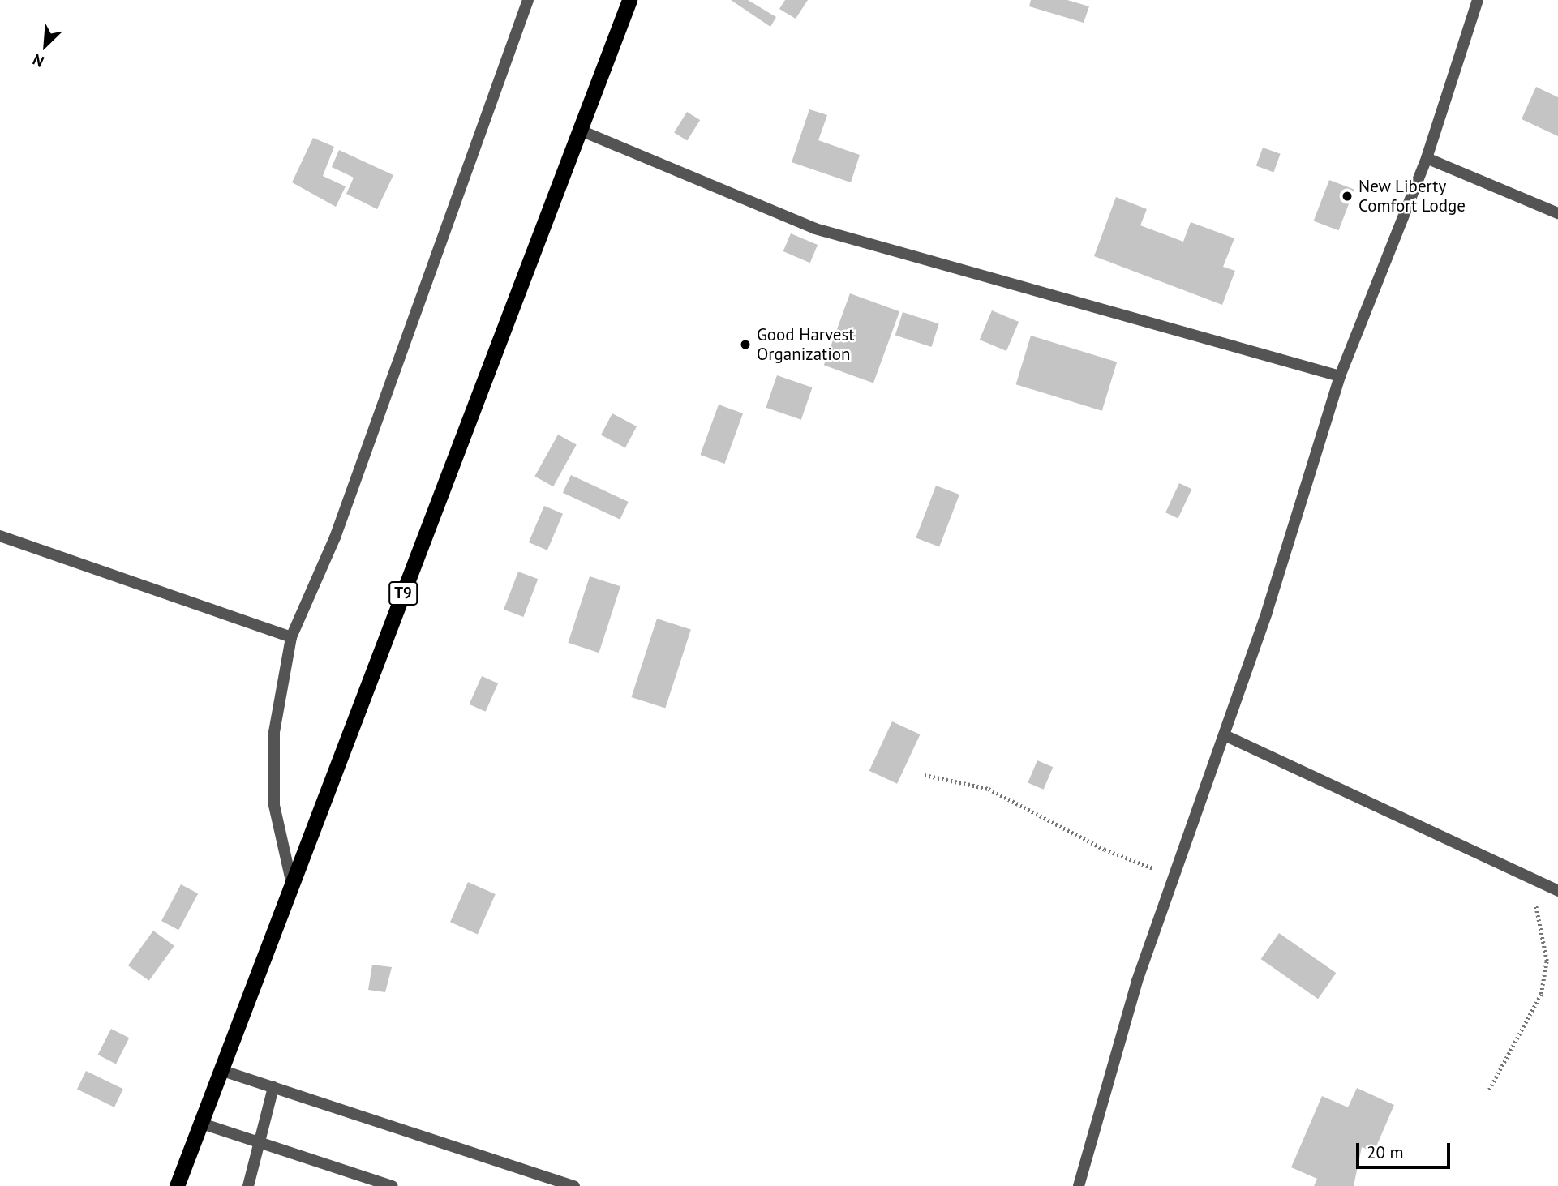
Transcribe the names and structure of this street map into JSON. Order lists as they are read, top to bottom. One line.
{"streets":{"highway":["T9"]},"places":["New Liberty Comfort Lodge","Good Harvest Organization"],"scale_bar":"20 m","north":"bottom left"}
